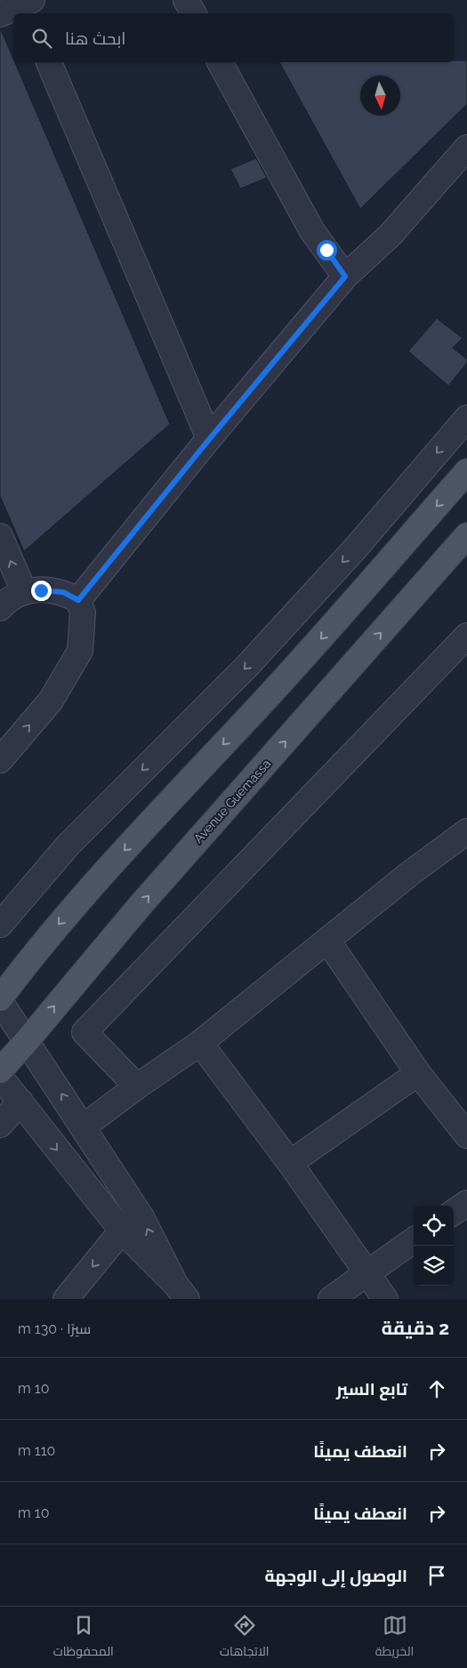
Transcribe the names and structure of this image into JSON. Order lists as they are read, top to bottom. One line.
{"streets":{"main road":["Avenue Guemassa"]},"north":"bottom","page":{"search":"ابحث هنا","heading":["2 دقيقة","سيرًا · 130 m"],"list":[["تابع السير","10 m"],["انعطف يمينًا","110 m"],["انعطف يمينًا","10 m"],"الوصول إلى الوجهة"],"nav":["الخريطة","الاتجاهات","المحفوظات"]}}
